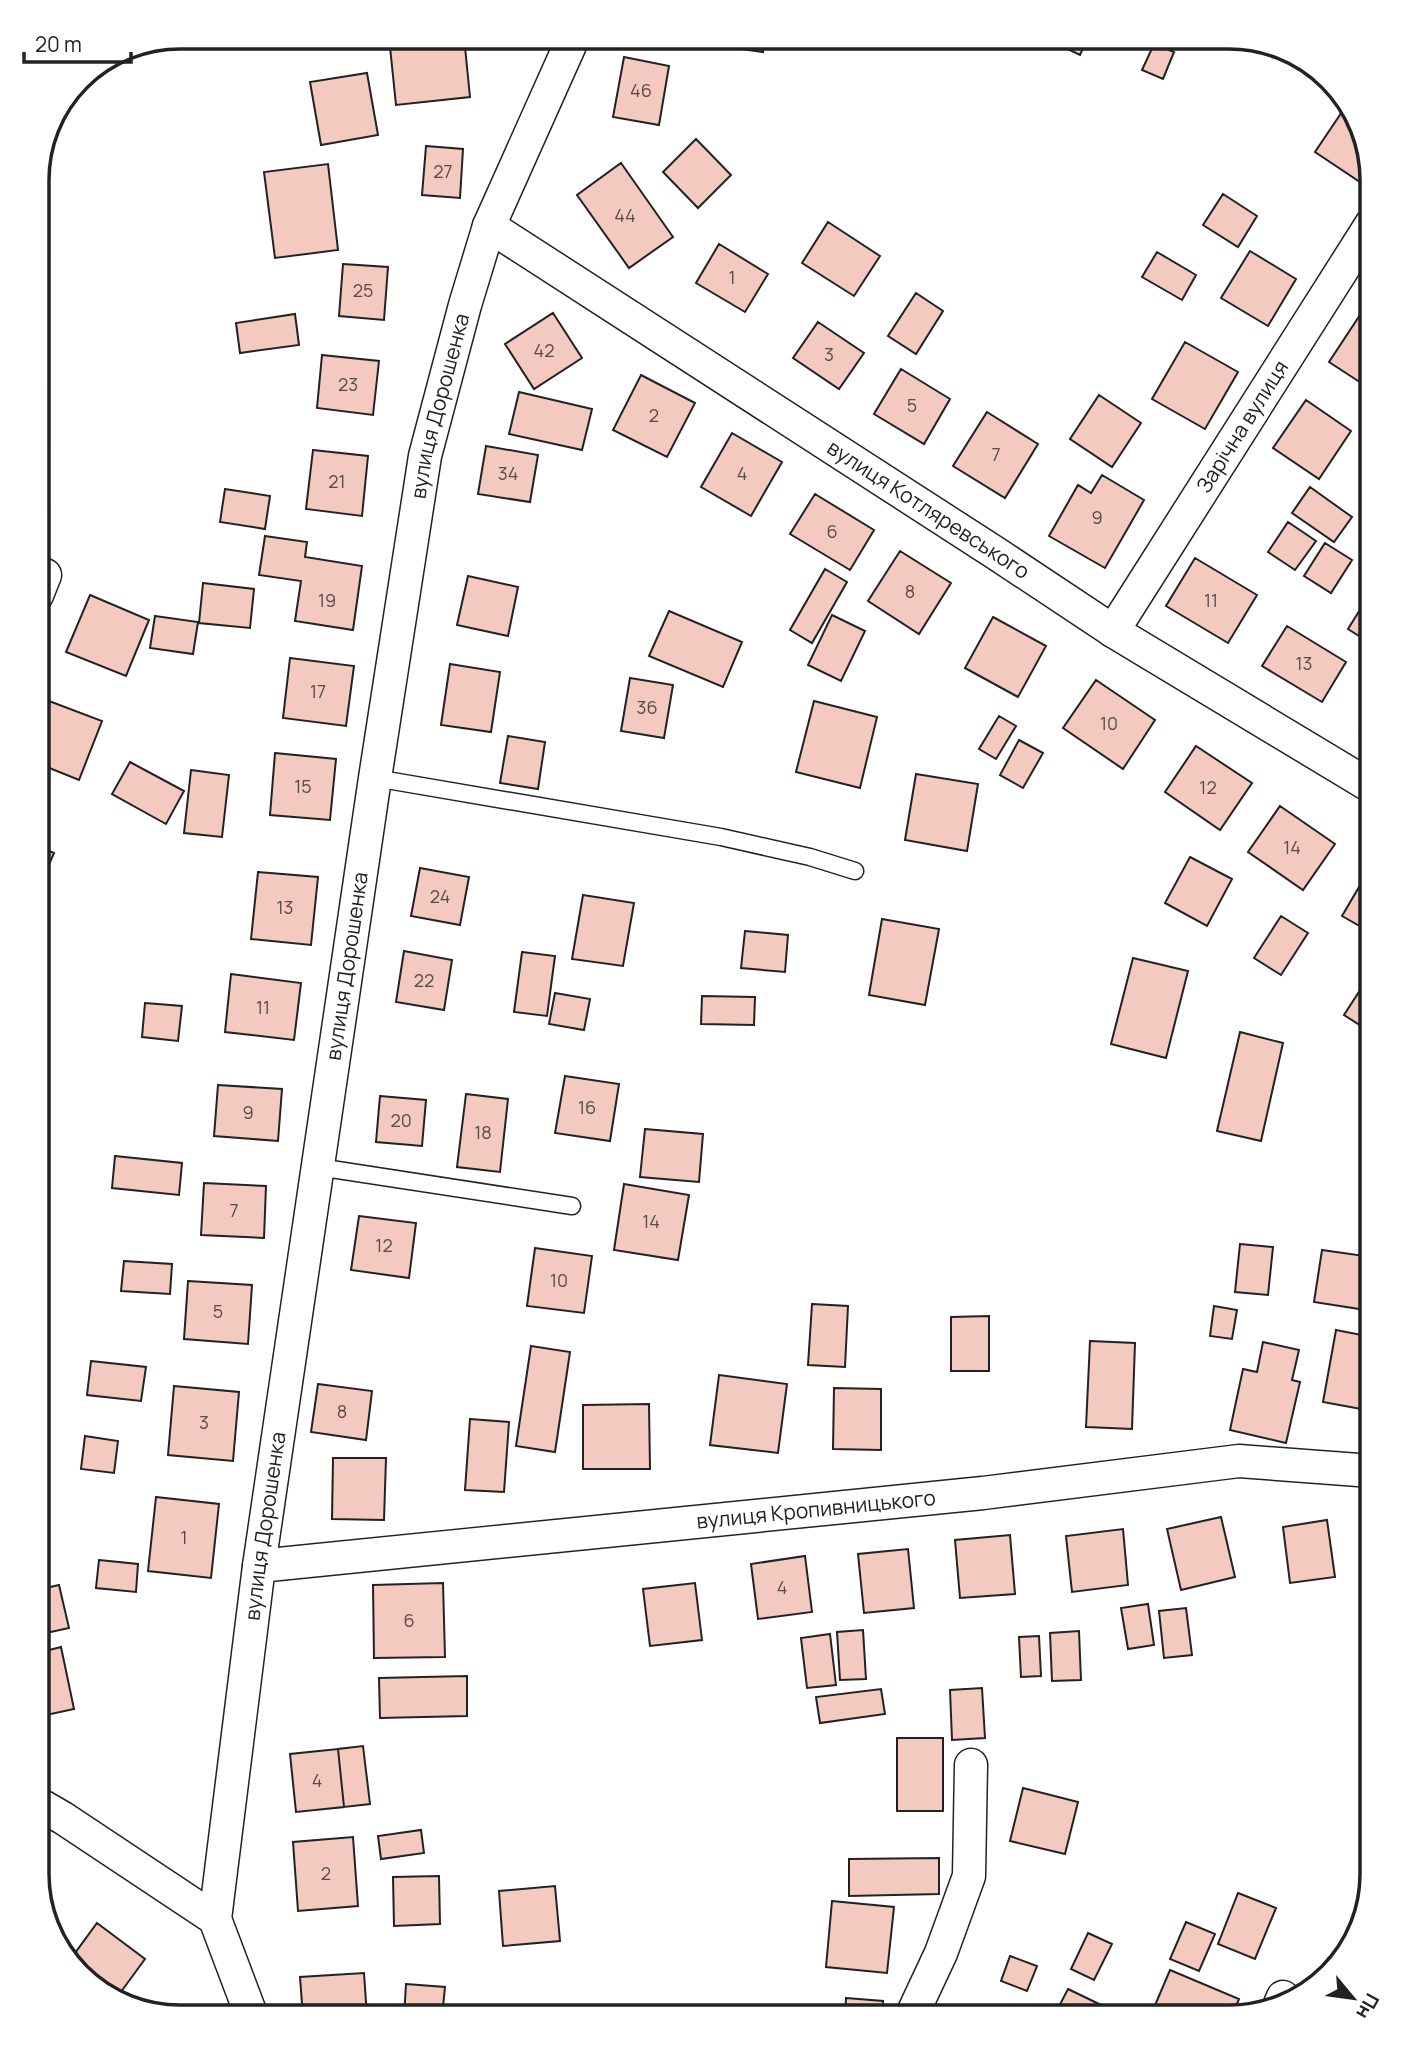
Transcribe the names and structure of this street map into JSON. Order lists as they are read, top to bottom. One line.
{"streets":{"street":["вулиця Дорошенка","Зарічна вулиця","вулиця Котляревського","вулиця Кропивницького"]},"crossings":[["вулиця Дорошенка","вулиця Котляревського"],["вулиця Дорошенка","вулиця Кропивницького"],["Зарічна вулиця","вулиця Котляревського"]],"house_numbers":["46","27","44","1","25","42","3","23","5","2","7","34","4","21","9","6","8","19","11","13","17","36","10","15","12","14","24","13","22","11","16","9","20","18","7","14","12","10","5","8","3","1","4","6","4","2"],"scale_bar":"20 m","north":"bottom right"}
